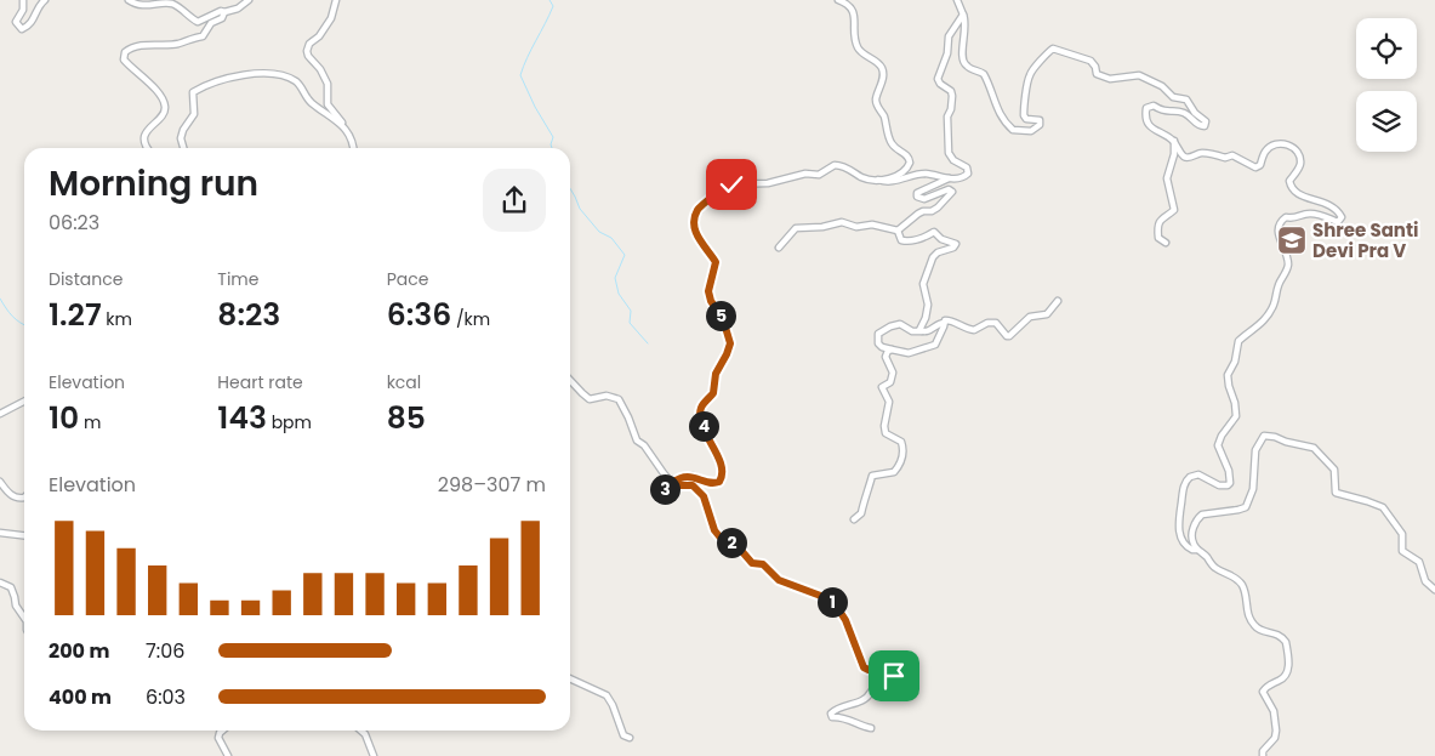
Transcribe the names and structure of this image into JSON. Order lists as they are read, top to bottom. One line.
{"places":{"school or university":["Shree Santi Devi Pra V"]},"page":{"heading":["Morning run","06:23"],"stats":[["Distance","1.27 km"],["Time","8:23"],["Pace","6:36 /km"],["Elevation","10 m"],["Heart rate","143 bpm"],["kcal","85"]],"pins":["5","4","3","2","1"],"chart":["Elevation","298–307 m"],"list":[{"name":"200 m","note":"7:06"},{"name":"400 m","note":"6:03"}]}}
